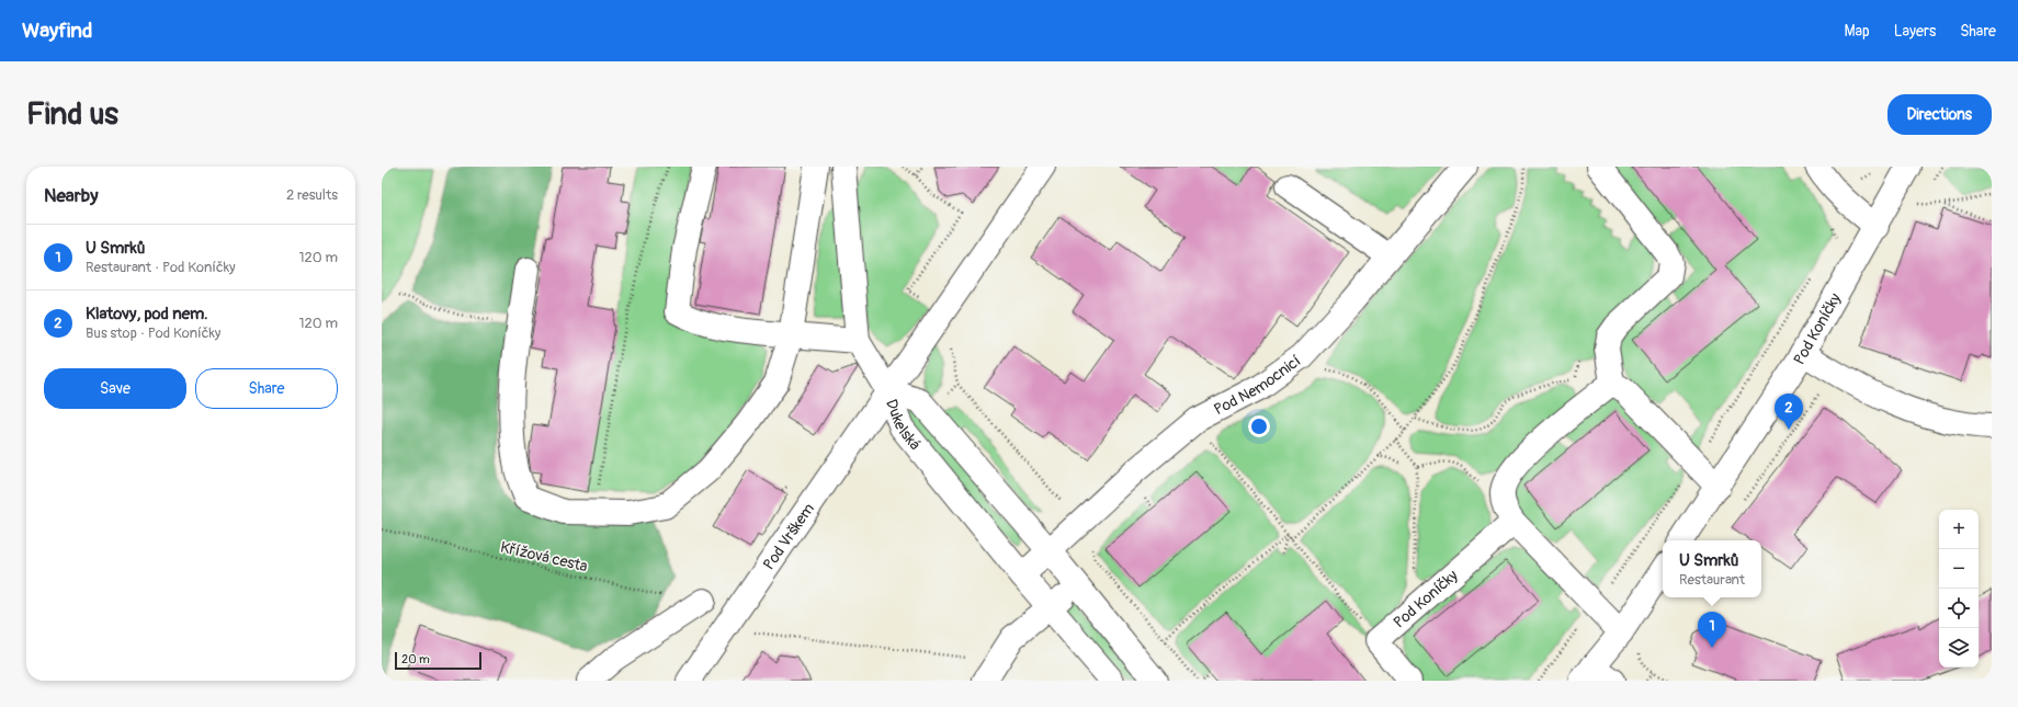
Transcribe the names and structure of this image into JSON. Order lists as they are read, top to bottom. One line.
{"streets":{"street":["Pod Koníčky","Pod Nemocnicí","Dukelská","Pod Vrškem"],"path":["Křížová cesta"]},"crossings":[["Pod Nemocnicí","Dukelská"],["Dukelská","Pod Vrškem"]],"scale_bar":"20 m","page":{"header":"Wayfind","nav":["Map","Layers","Share"],"buttons":["Directions",["Save","Share"]],"title":"Find us","heading":["Nearby","2 results"],"list":[{"mark":"1","name":"U Smrků","note":"Restaurant · Pod Koníčky","value":"120 m"},{"mark":"2","name":"Klatovy, pod nem.","note":"Bus stop · Pod Koníčky","value":"120 m"}],"pins":["2","1"],"map_buttons":["+","−"],"popup":["U Smrků","Restaurant"],"scale":"20 m"}}
